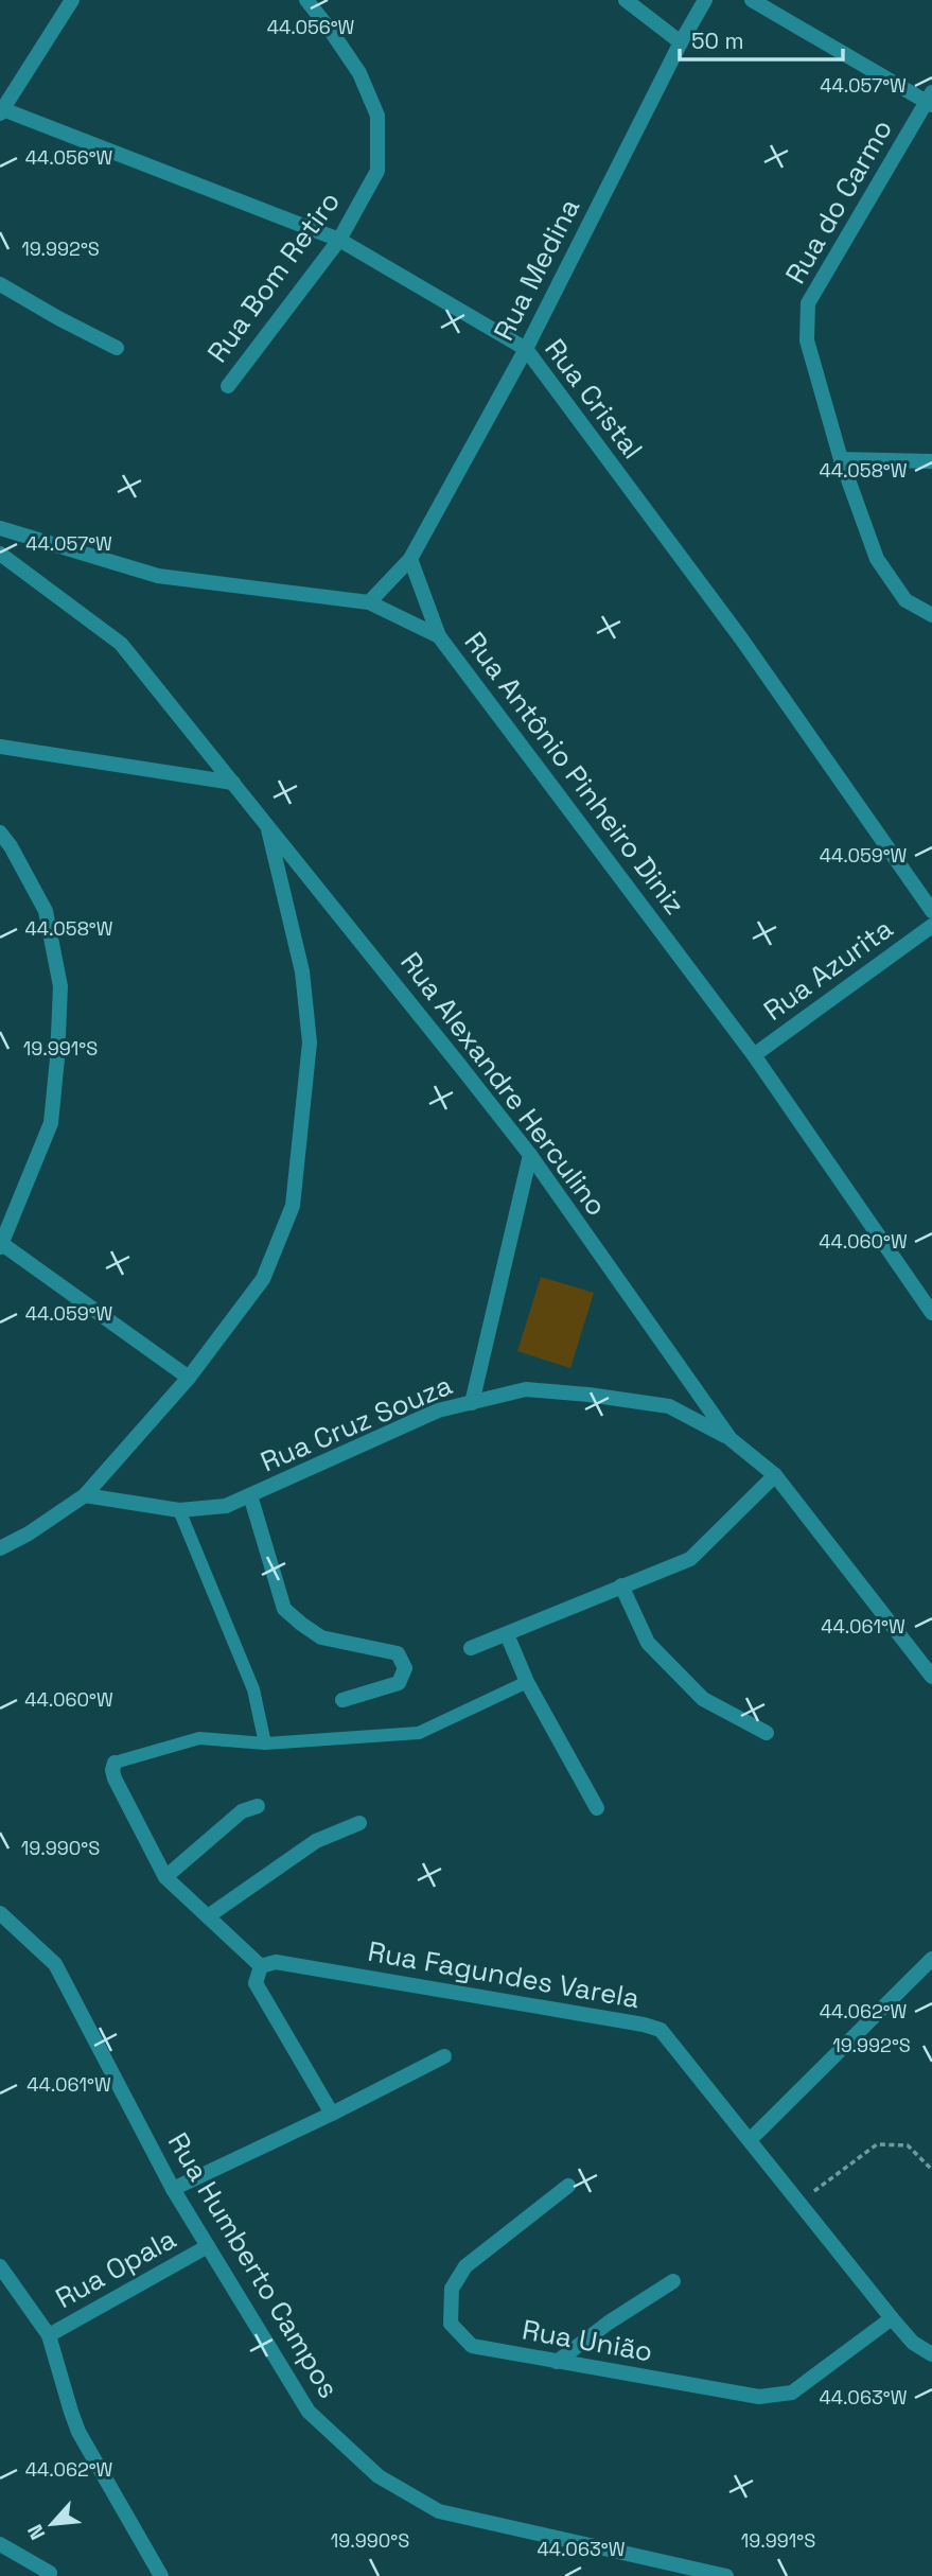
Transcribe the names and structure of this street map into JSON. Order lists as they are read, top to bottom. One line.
{"streets":{"street":["Rua do Carmo","Rua Medina","Rua Bom Retiro","Rua Cristal","Rua Antônio Pinheiro Diniz","Rua Azurita","Rua Alexandre Herculino","Rua Cruz Souza","Rua Fagundes Varela","Rua Humberto Campos","Rua Opala","Rua União"]},"crossings":[["Rua Medina","Rua Cristal"],["Rua Medina","Rua Antônio Pinheiro Diniz"],["Rua Bom Retiro","Rua Cristal"],["Rua Antônio Pinheiro Diniz","Rua Azurita"],["Rua Alexandre Herculino","Rua Cruz Souza"],["Rua Fagundes Varela","Rua União"],["Rua Humberto Campos","Rua Opala"]],"scale_bar":"50 m","north":"bottom left","coordinates":["44.056°W","44.057°W","19.992°S","44.058°W","44.059°W","19.991°S","44.060°W","44.061°W","19.990°S","44.062°W","44.063°W"]}
